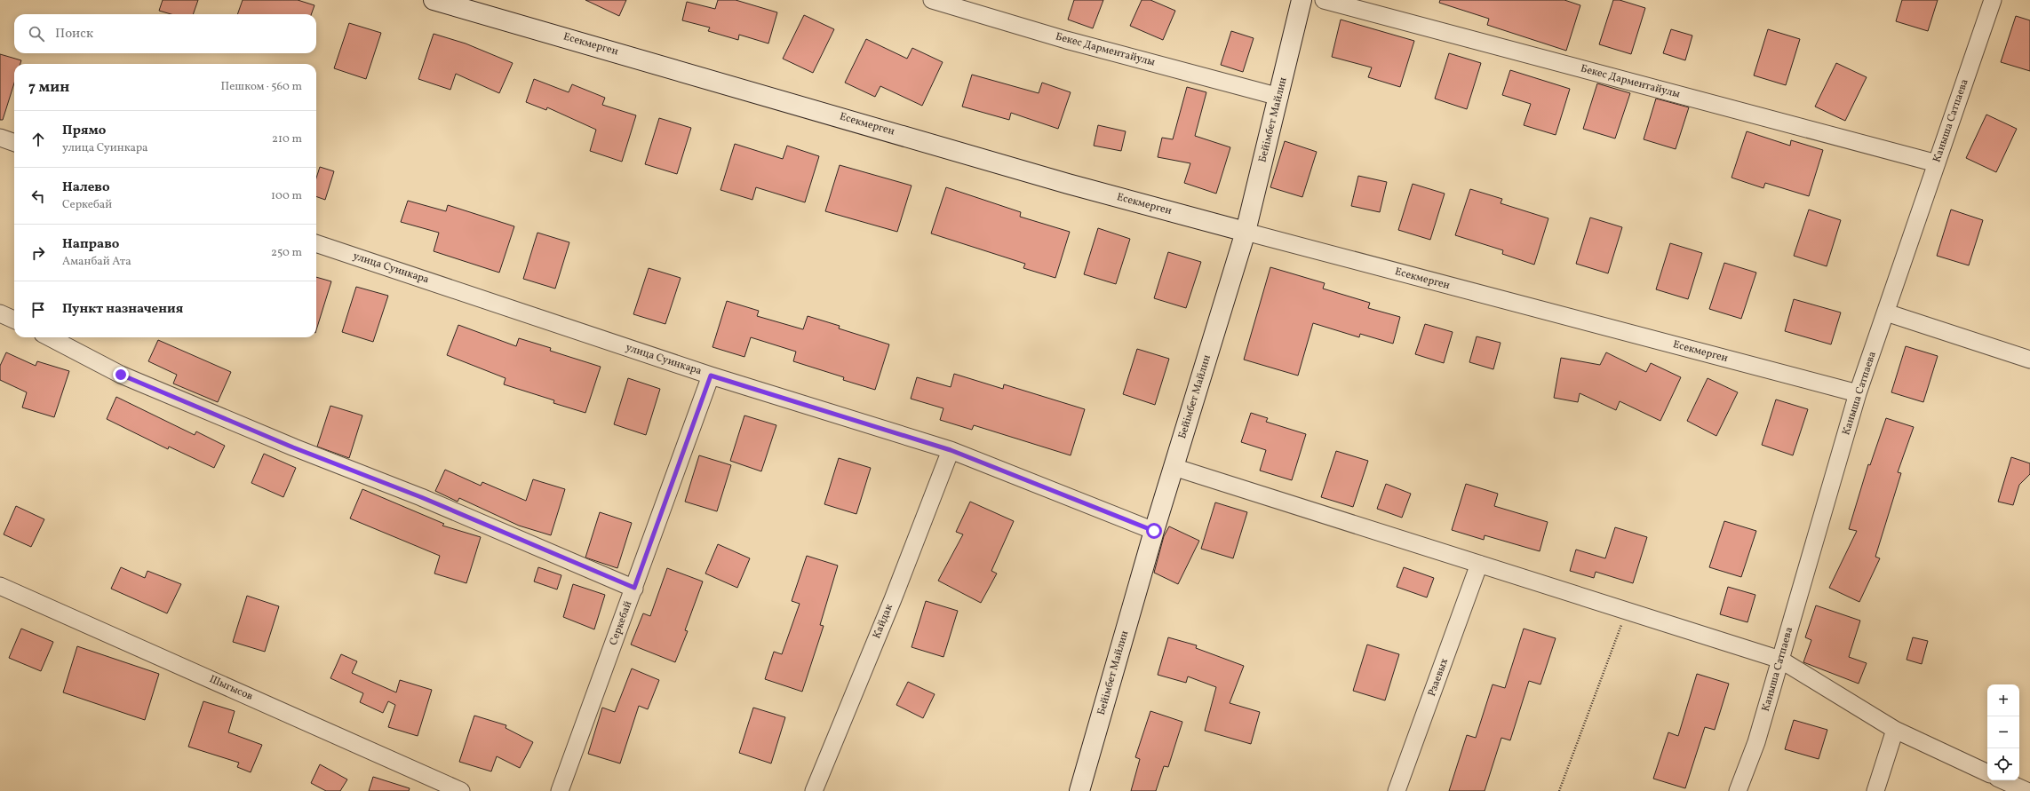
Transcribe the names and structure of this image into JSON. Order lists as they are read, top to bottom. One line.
{"streets":{"street":["Eсекмерген","Бекес Дарментайулы","Бейімбет Майлин","Каныша Сатпаева","улица Суинкара","Кайдак","Серкебай","Рзаевых","Шыгысов"]},"crossings":[["Eсекмерген","Бейімбет Майлин"],["Eсекмерген","Каныша Сатпаева"],["Бекес Дарментайулы","Бейімбет Майлин"],["Бекес Дарментайулы","Каныша Сатпаева"],["Бейімбет Майлин","улица Суинкара"],["улица Суинкара","Кайдак"],["улица Суинкара","Серкебай"]],"page":{"search":"Поиск","heading":["7 мин","Пешком · 560 m"],"list":[["Прямо","улица Суинкара","210 m"],["Налево","Серкебай","100 m"],["Направо","Аманбай Ата","250 m"],"Пункт назначения"],"map_buttons":["+","−"]}}
